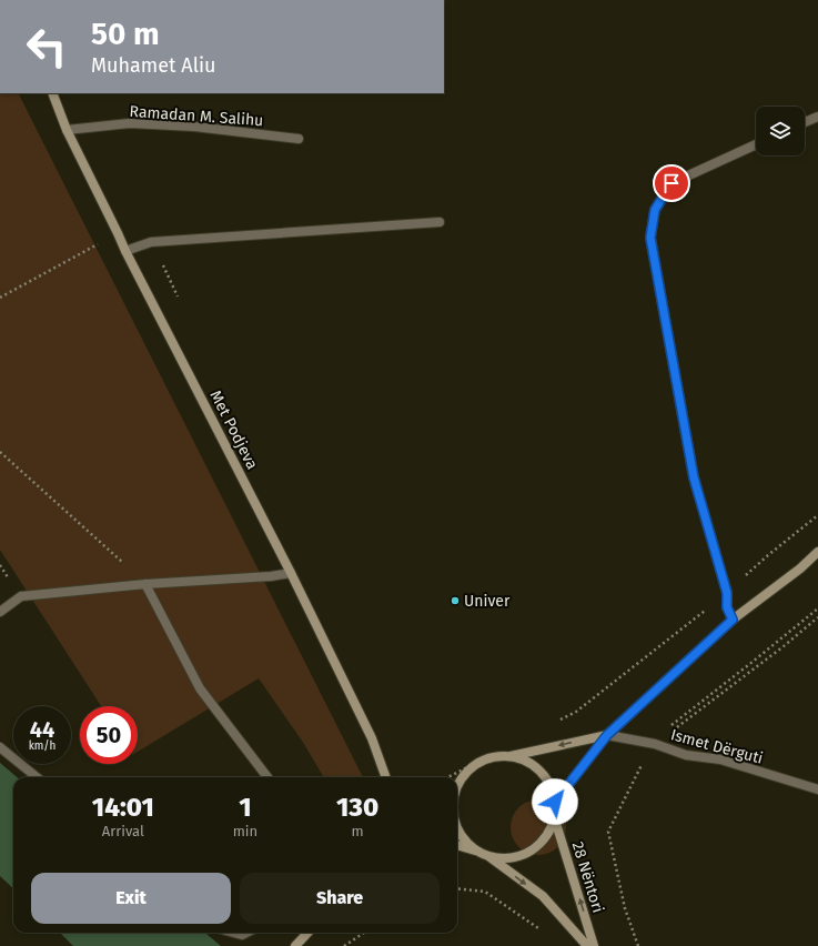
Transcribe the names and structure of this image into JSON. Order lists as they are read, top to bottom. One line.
{"streets":{"main road":["Met Podjeva","28 Nëntori"],"street":["Ramadan M. Salihu","Ismet Dërguti"]},"crossings":[["Ramadan M. Salihu","Met Podjeva"]],"places":["Univer"],"page":{"turn":["50 m","Muhamet Aliu"],"speed":"44 km/h","limit":"50","eta":["14:01","Arrival","1","min","130","m"],"buttons":["Exit","Share"]}}
